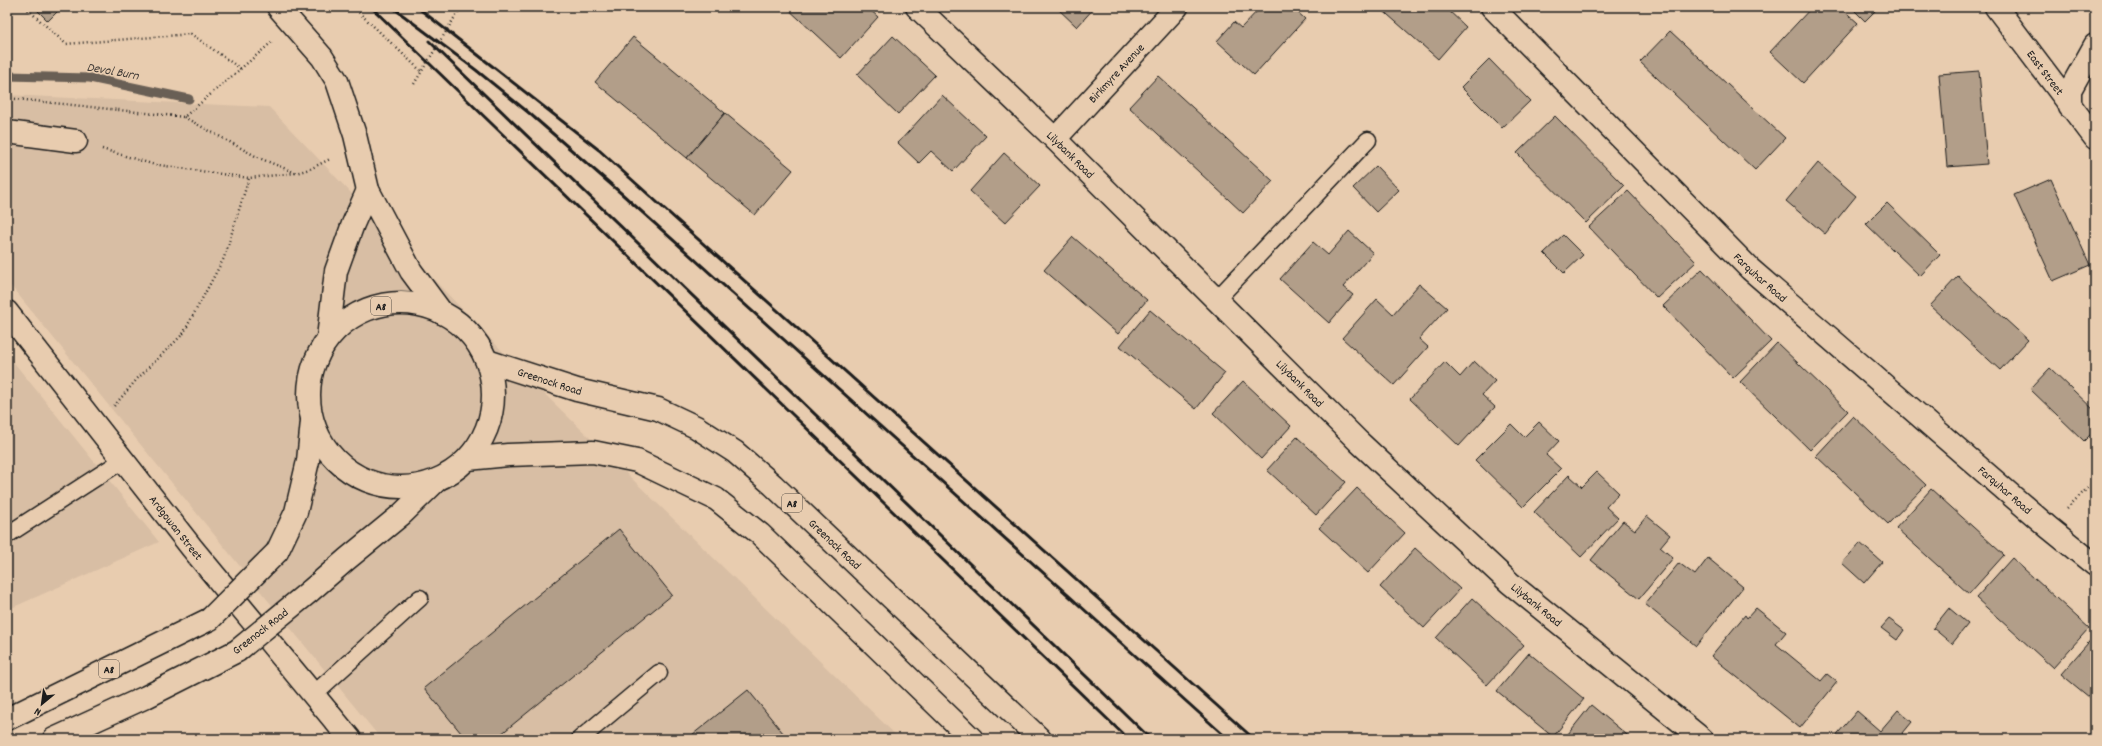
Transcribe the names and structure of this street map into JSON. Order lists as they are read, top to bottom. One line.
{"streets":{"main road":["Birkmyre Avenue","East Street","Lilybank Road","Farquhar Road","A8","Greenock Road","Ardgowan Street"]},"crossings":[["Birkmyre Avenue","Lilybank Road"],["A8","Greenock Road"]],"water":["Devol Burn"],"north":"bottom left"}
